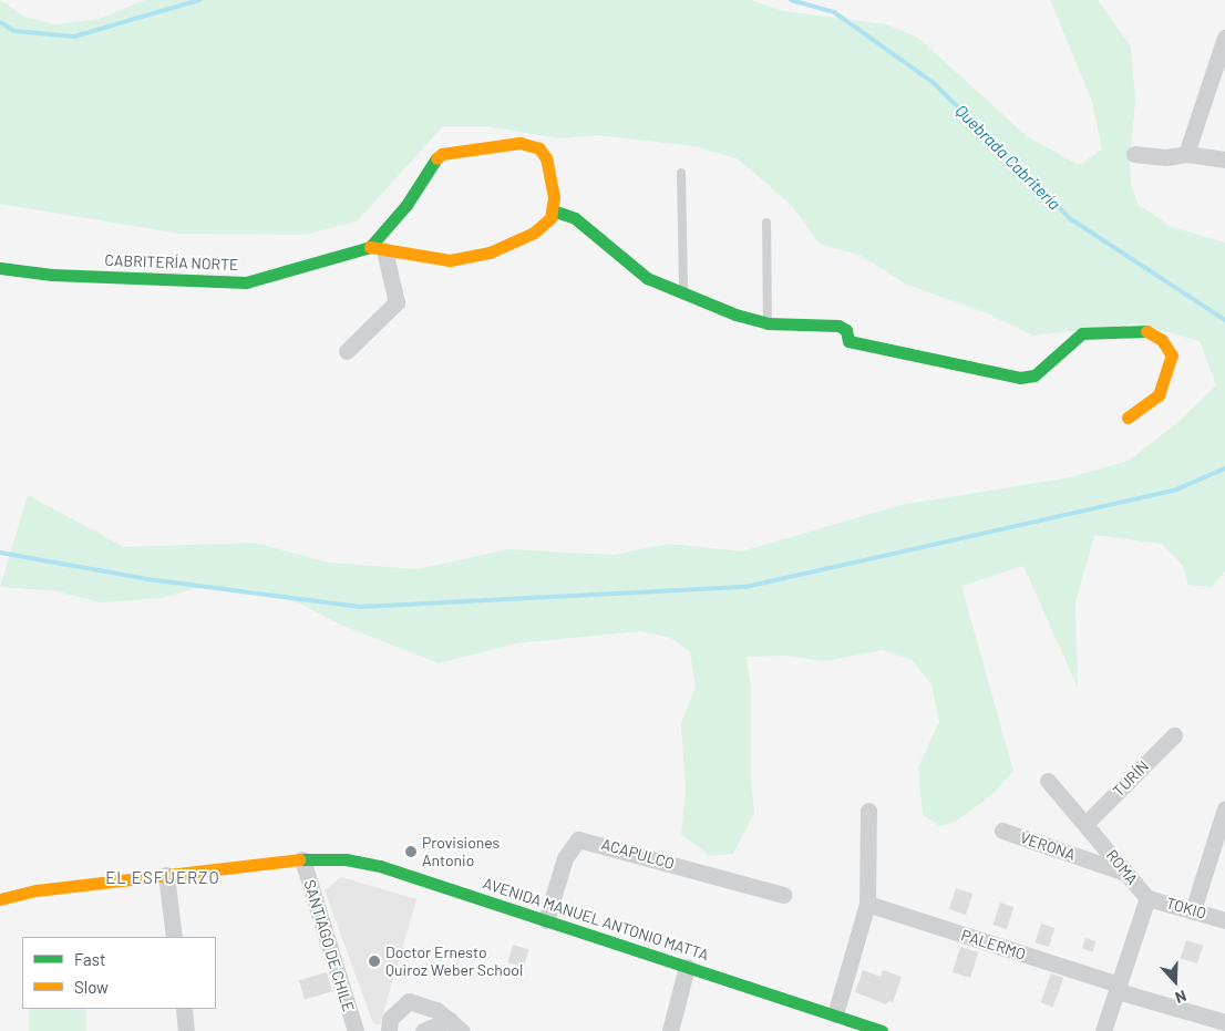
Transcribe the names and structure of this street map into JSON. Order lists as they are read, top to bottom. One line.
{"streets":{"street":["CABRITERÍA NORTE","TURÍN","VERONA","ACAPULCO","ROMA","TOKIO","AVENIDA MANUEL ANTONIO MATTA","PALERMO","SANTIAGO DE CHILE"]},"crossings":[["TURÍN","ROMA"],["VERONA","ROMA"],["ACAPULCO","AVENIDA MANUEL ANTONIO MATTA"],["ROMA","TOKIO"],["ROMA","PALERMO"],["AVENIDA MANUEL ANTONIO MATTA","SANTIAGO DE CHILE"]],"districts":["EL ESFUERZO"],"water":["Quebrada Cabritería"],"places":["Provisiones Antonio","Doctor Ernesto Quiroz Weber School"],"legend":["Fast","Slow"],"north":"bottom"}
